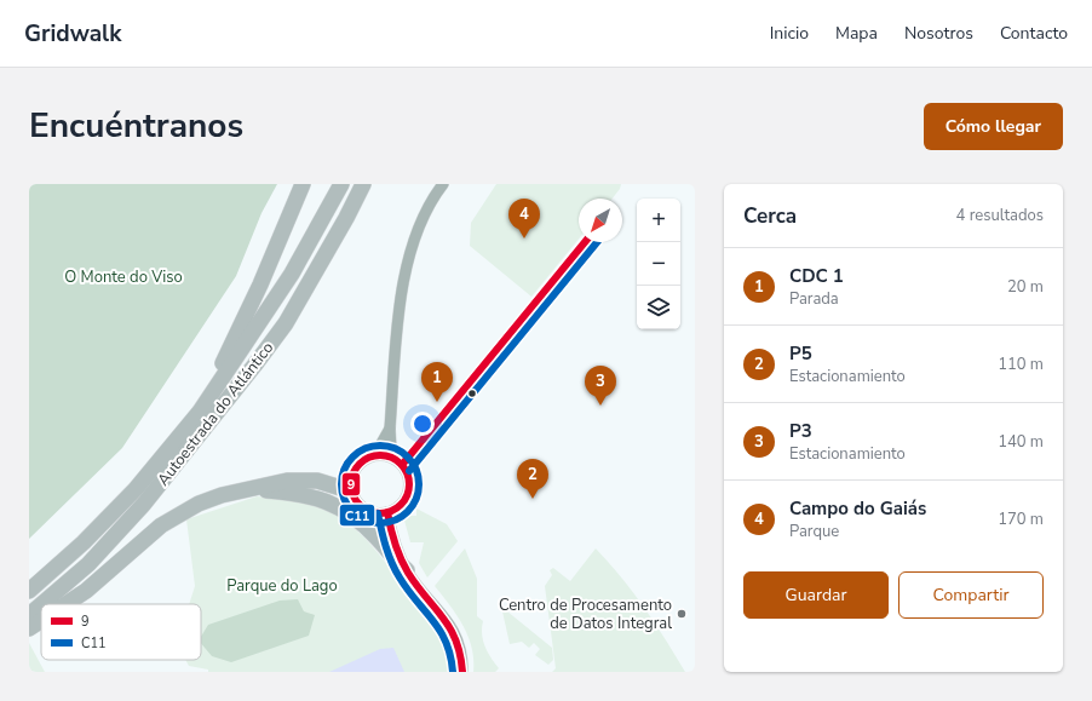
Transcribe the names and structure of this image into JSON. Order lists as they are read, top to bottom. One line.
{"streets":{"highway":["Autoestrada do Atlántico"]},"parks":["O Monte do Viso","Parque do Lago"],"places":["Centro de Procesamento de Datos Integral"],"lines":["transit line 9","transit line C11"],"legend":["9","C11"],"north":"bottom left","page":{"header":"Gridwalk","nav":["Inicio","Mapa","Nosotros","Contacto"],"title":"Encuéntranos","buttons":["Cómo llegar",["Guardar","Compartir"]],"heading":["Cerca","4 resultados"],"map_buttons":["+","−"],"pins":["4","1","3","2"],"list":[{"mark":"1","name":"CDC 1","note":"Parada","value":"20 m"},{"mark":"2","name":"P5","note":"Estacionamiento","value":"110 m"},{"mark":"3","name":"P3","note":"Estacionamiento","value":"140 m"},{"mark":"4","name":"Campo do Gaiás","note":"Parque","value":"170 m"}]}}
